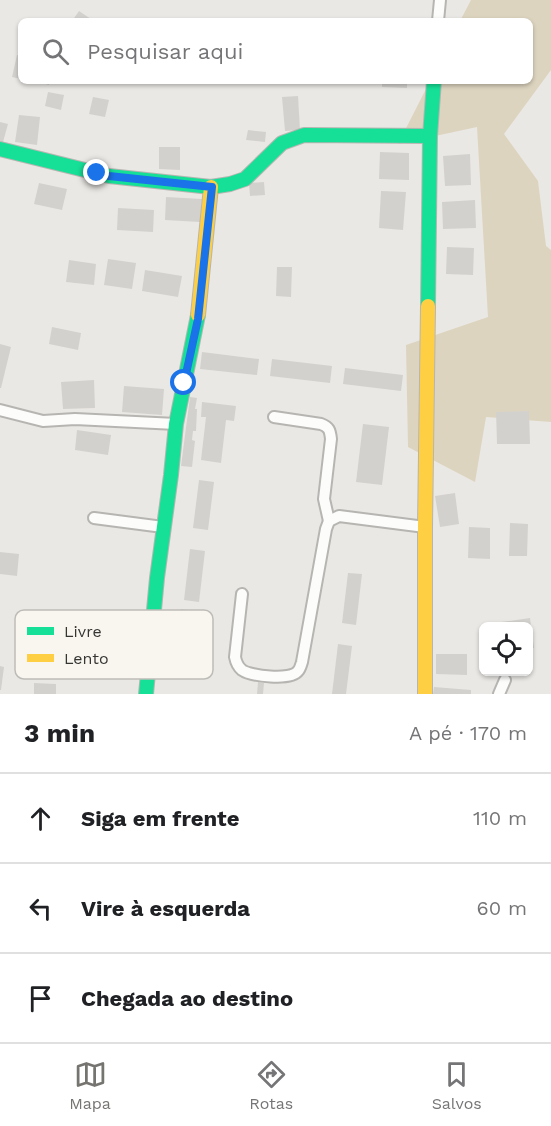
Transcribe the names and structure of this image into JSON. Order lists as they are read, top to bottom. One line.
{"legend":["Livre","Lento"],"page":{"search":"Pesquisar aqui","heading":["3 min","A pé · 170 m"],"list":[["Siga em frente","110 m"],["Vire à esquerda","60 m"],"Chegada ao destino"],"nav":["Mapa","Rotas","Salvos"]}}
